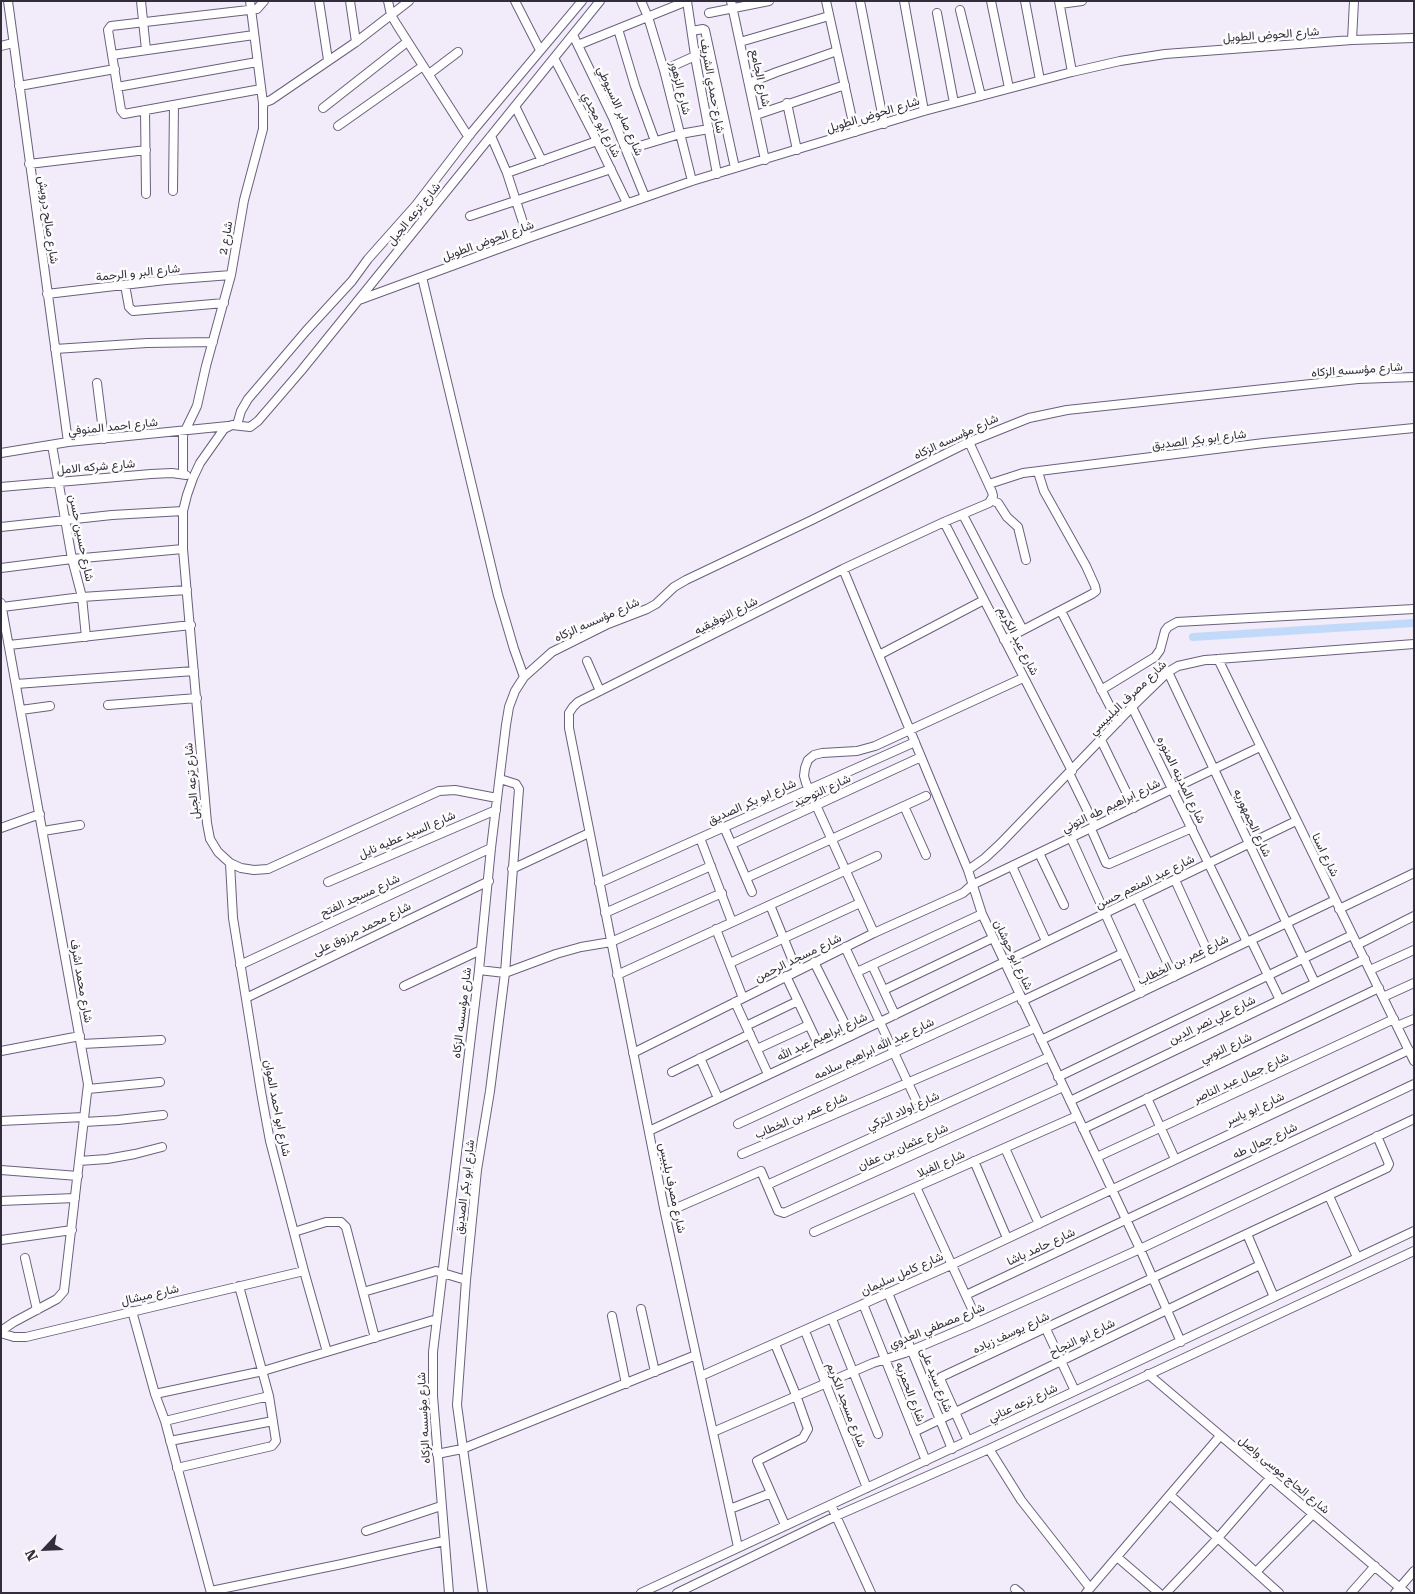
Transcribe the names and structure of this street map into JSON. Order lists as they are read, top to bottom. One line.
{"streets":{"street":["شارع الحوض الطويل","شارع الجامع","شارع حمدي الشريف","شارع الزهور","شارع صابر الاسيوطي","شارع ابو مجدي","شارع ترعه الجبل","شارع صالح درويش","شارع 2","شارع البر و الرحمة","شارع مؤسسه الزكاه","شارع احمد المنوفي","شارع ابو بكر الصديق","شارع شركه الامل","شارع حسين حسن","شارع التوفيقيه","شارع عبد الكريم","شارع مصرف البلبيسي","شارع المدينه المنوره","شارع التوحيد","شارع ابراهيم طه التوني","شارع الجمهوريه","شارع السيد عطيه نايل","شارع اسنا","شارع عبد المنعم حسن","شارع مسجد الفتح","شارع محمد مرزوق على","شارع ابو حوشان","شارع مسجد الرحمن","شارع عمر بن الخطاب","شارع محمد اشرف","شارع علي نصر الدين","شارع ابراهيم عبد الله","شارع النوبي","شارع عبد الله ابراهيم سلامه","شارع جمال عبد الناصر","شارع ابو احمد الموان","شارع ابو ياسر","شارع اولاد التركي","شارع جمال طه","شارع عثمان بن عفان","شارع الفيلا","شارع مصرف بلبيس","شارع حامد باشا","شارع كامل سليمان","شارع ميشال","شارع مصطفي العدوي","شارع يوسف زياده","شارع ابو النجاح","شارع سيد على","شارع الحمزيه","شارع ترعه عناني","شارع مسجد الكريم","شارع الحاج موسى واصل"]},"crossings":[["شارع الحوض الطويل","شارع الجامع"],["شارع الحوض الطويل","شارع حمدي الشريف"],["شارع الحوض الطويل","شارع الزهور"],["شارع الحوض الطويل","شارع صابر الاسيوطي"],["شارع الحوض الطويل","شارع ابو مجدي"],["شارع الحوض الطويل","شارع ترعه الجبل"],["شارع صابر الاسيوطي","شارع ترعه الجبل"],["شارع ابو مجدي","شارع ترعه الجبل"],["شارع ترعه الجبل","شارع احمد المنوفي"],["شارع ترعه الجبل","شارع شركه الامل"],["شارع ترعه الجبل","شارع ابو احمد الموان"],["شارع صالح درويش","شارع البر و الرحمة"],["شارع صالح درويش","شارع احمد المنوفي"],["شارع 2","شارع البر و الرحمة"],["شارع 2","شارع احمد المنوفي"],["شارع 2","شارع شركه الامل"],["شارع مؤسسه الزكاه","شارع ابو بكر الصديق"],["شارع مؤسسه الزكاه","شارع السيد عطيه نايل"],["شارع مؤسسه الزكاه","شارع مسجد الفتح"],["شارع مؤسسه الزكاه","شارع محمد مرزوق على"],["شارع احمد المنوفي","شارع حسين حسن"],["شارع ابو بكر الصديق","شارع ابو حوشان"],["شارع ابو بكر الصديق","شارع مصرف بلبيس"],["شارع شركه الامل","شارع حسين حسن"],["شارع التوفيقيه","شارع عبد الكريم"],["شارع التوفيقيه","شارع ابو حوشان"],["شارع التوفيقيه","شارع مصرف بلبيس"],["شارع عبد الكريم","شارع مصرف البلبيسي"],["شارع عبد الكريم","شارع المدينه المنوره"],["شارع عبد الكريم","شارع ابراهيم طه التوني"],["شارع مصرف البلبيسي","شارع المدينه المنوره"],["شارع مصرف البلبيسي","شارع الجمهوريه"],["شارع مصرف البلبيسي","شارع اسنا"],["شارع مصرف البلبيسي","شارع ابو حوشان"],["شارع المدينه المنوره","شارع ابراهيم طه التوني"],["شارع المدينه المنوره","شارع عبد المنعم حسن"],["شارع المدينه المنوره","شارع عمر بن الخطاب"],["شارع المدينه المنوره","شارع علي نصر الدين"],["شارع التوحيد","شارع ابو حوشان"],["شارع ابراهيم طه التوني","شارع الجمهوريه"],["شارع ابراهيم طه التوني","شارع اسنا"],["شارع ابراهيم طه التوني","شارع ابو حوشان"],["شارع ابراهيم طه التوني","شارع مسجد الرحمن"],["شارع الجمهوريه","شارع عبد المنعم حسن"],["شارع الجمهوريه","شارع عمر بن الخطاب"],["شارع الجمهوريه","شارع علي نصر الدين"],["شارع اسنا","شارع عبد المنعم حسن"],["شارع اسنا","شارع عمر بن الخطاب"],["شارع اسنا","شارع علي نصر الدين"],["شارع اسنا","شارع النوبي"],["شارع اسنا","شارع جمال عبد الناصر"],["شارع اسنا","شارع ابو ياسر"],["شارع عبد المنعم حسن","شارع ابو حوشان"],["شارع عبد المنعم حسن","شارع ابراهيم عبد الله"],["شارع مسجد الفتح","شارع ابو احمد الموان"],["شارع محمد مرزوق على","شارع ابو احمد الموان"],["شارع ابو حوشان","شارع مسجد الرحمن"],["شارع ابو حوشان","شارع عمر بن الخطاب"],["شارع ابو حوشان","شارع علي نصر الدين"],["شارع ابو حوشان","شارع ابراهيم عبد الله"],["شارع ابو حوشان","شارع النوبي"],["شارع ابو حوشان","شارع عبد الله ابراهيم سلامه"],["شارع ابو حوشان","شارع جمال عبد الناصر"],["شارع ابو حوشان","شارع ابو ياسر"],["شارع ابو حوشان","شارع اولاد التركي"],["شارع ابو حوشان","شارع جمال طه"],["شارع ابو حوشان","شارع عثمان بن عفان"],["شارع ابو حوشان","شارع الفيلا"],["شارع ابو حوشان","شارع حامد باشا"],["شارع ابو حوشان","شارع كامل سليمان"],["شارع ابو حوشان","شارع مصطفي العدوي"],["شارع ابو حوشان","شارع يوسف زياده"],["شارع ابو حوشان","شارع ابو النجاح"],["شارع ابو حوشان","شارع ترعه عناني"],["شارع مسجد الرحمن","شارع مصرف بلبيس"],["شارع محمد اشرف","شارع ميشال"],["شارع ابراهيم عبد الله","شارع مصرف بلبيس"],["شارع ابو احمد الموان","شارع ميشال"],["شارع ابو ياسر","شارع كامل سليمان"],["شارع اولاد التركي","شارع عثمان بن عفان"],["شارع جمال طه","شارع حامد باشا"],["شارع مصرف بلبيس","شارع كامل سليمان"],["شارع مصرف بلبيس","شارع مصطفي العدوي"],["شارع مصرف بلبيس","شارع ترعه عناني"],["شارع كامل سليمان","شارع سيد على"],["شارع كامل سليمان","شارع الحمزيه"],["شارع كامل سليمان","شارع مسجد الكريم"],["شارع مصطفي العدوي","شارع يوسف زياده"],["شارع مصطفي العدوي","شارع سيد على"],["شارع مصطفي العدوي","شارع الحمزيه"],["شارع مصطفي العدوي","شارع مسجد الكريم"],["شارع يوسف زياده","شارع ابو النجاح"],["شارع يوسف زياده","شارع ترعه عناني"],["شارع ابو النجاح","شارع سيد على"],["شارع ابو النجاح","شارع الحمزيه"],["شارع سيد على","شارع ترعه عناني"],["شارع الحمزيه","شارع ترعه عناني"],["شارع ترعه عناني","شارع مسجد الكريم"]],"north":"bottom left"}
